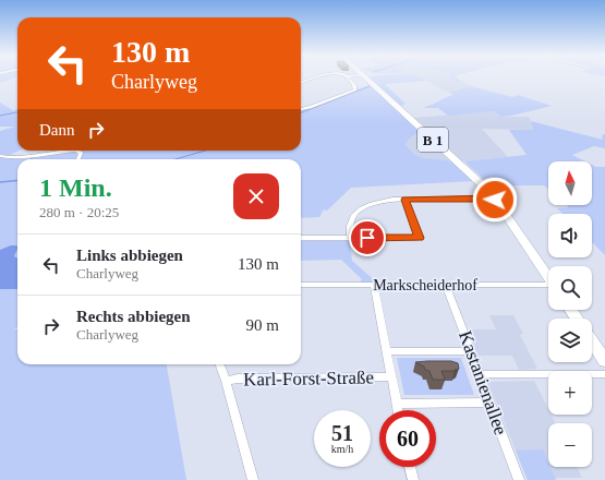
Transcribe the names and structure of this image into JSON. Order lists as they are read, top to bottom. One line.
{"streets":{"main road":["B 1"],"street":["Markscheiderhof","Karl-Forst-Straße","Kastanienallee"]},"crossings":[["Markscheiderhof","Kastanienallee"],["Karl-Forst-Straße","Kastanienallee"]],"north":"top","page":{"turn":["130 m","Charlyweg"],"then":"Dann","heading":["1 Min.","280 m · 20:25"],"map_buttons":["+","−"],"list":[{"name":"Links abbiegen","note":"Charlyweg","value":"130 m"},{"name":"Rechts abbiegen","note":"Charlyweg","value":"90 m"}],"speed":"51 km/h","limit":"60"}}
